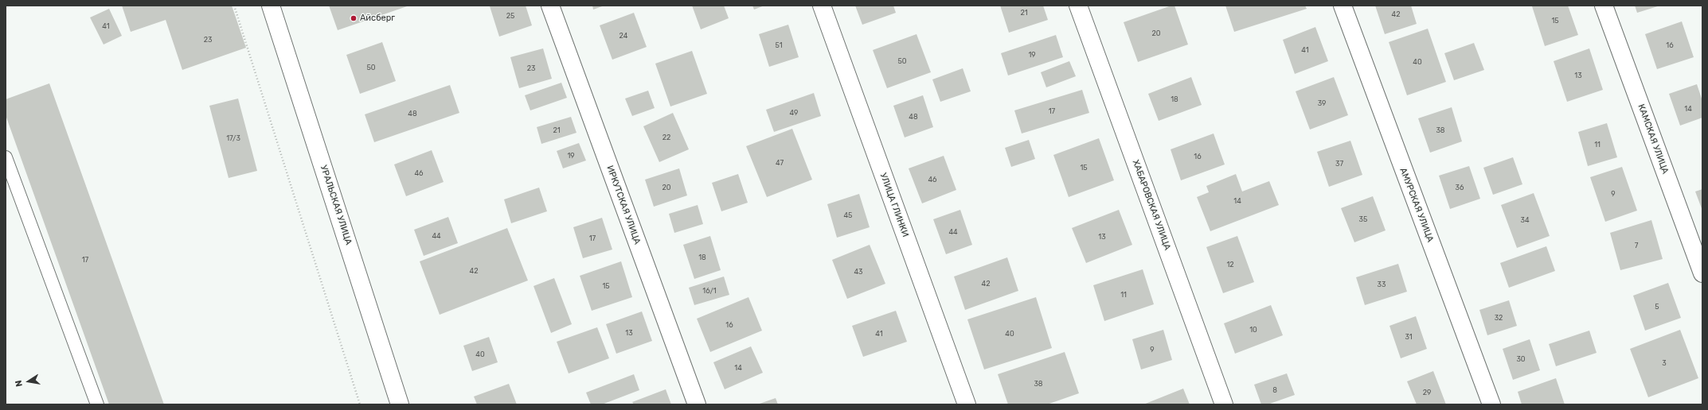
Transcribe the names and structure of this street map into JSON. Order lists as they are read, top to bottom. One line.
{"streets":{"street":["КАМСКАЯ УЛИЦА","УРАЛЬСКАЯ УЛИЦА","ИРКУТСКАЯ УЛИЦА","УЛИЦА ГЛИНКИ","ХАБАРОВСКАЯ УЛИЦА","АМУРСКАЯ УЛИЦА"]},"places":["Айсберг"],"house_numbers":["21","42","25","15","41","20","24","23","51","16","41","19","50","40","50","23","13","18","39","14","17","49","48","48","21","38","22","17/3","11","19","16","47","37","15","46","46","20","36","9","14","45","35","34","44","44","13","17","7","18","17","12","42","43","42","33","15","16/1","11","5","32","16","10","13","41","40","31","9","40","30","3","14","38","8","29"],"north":"left"}
